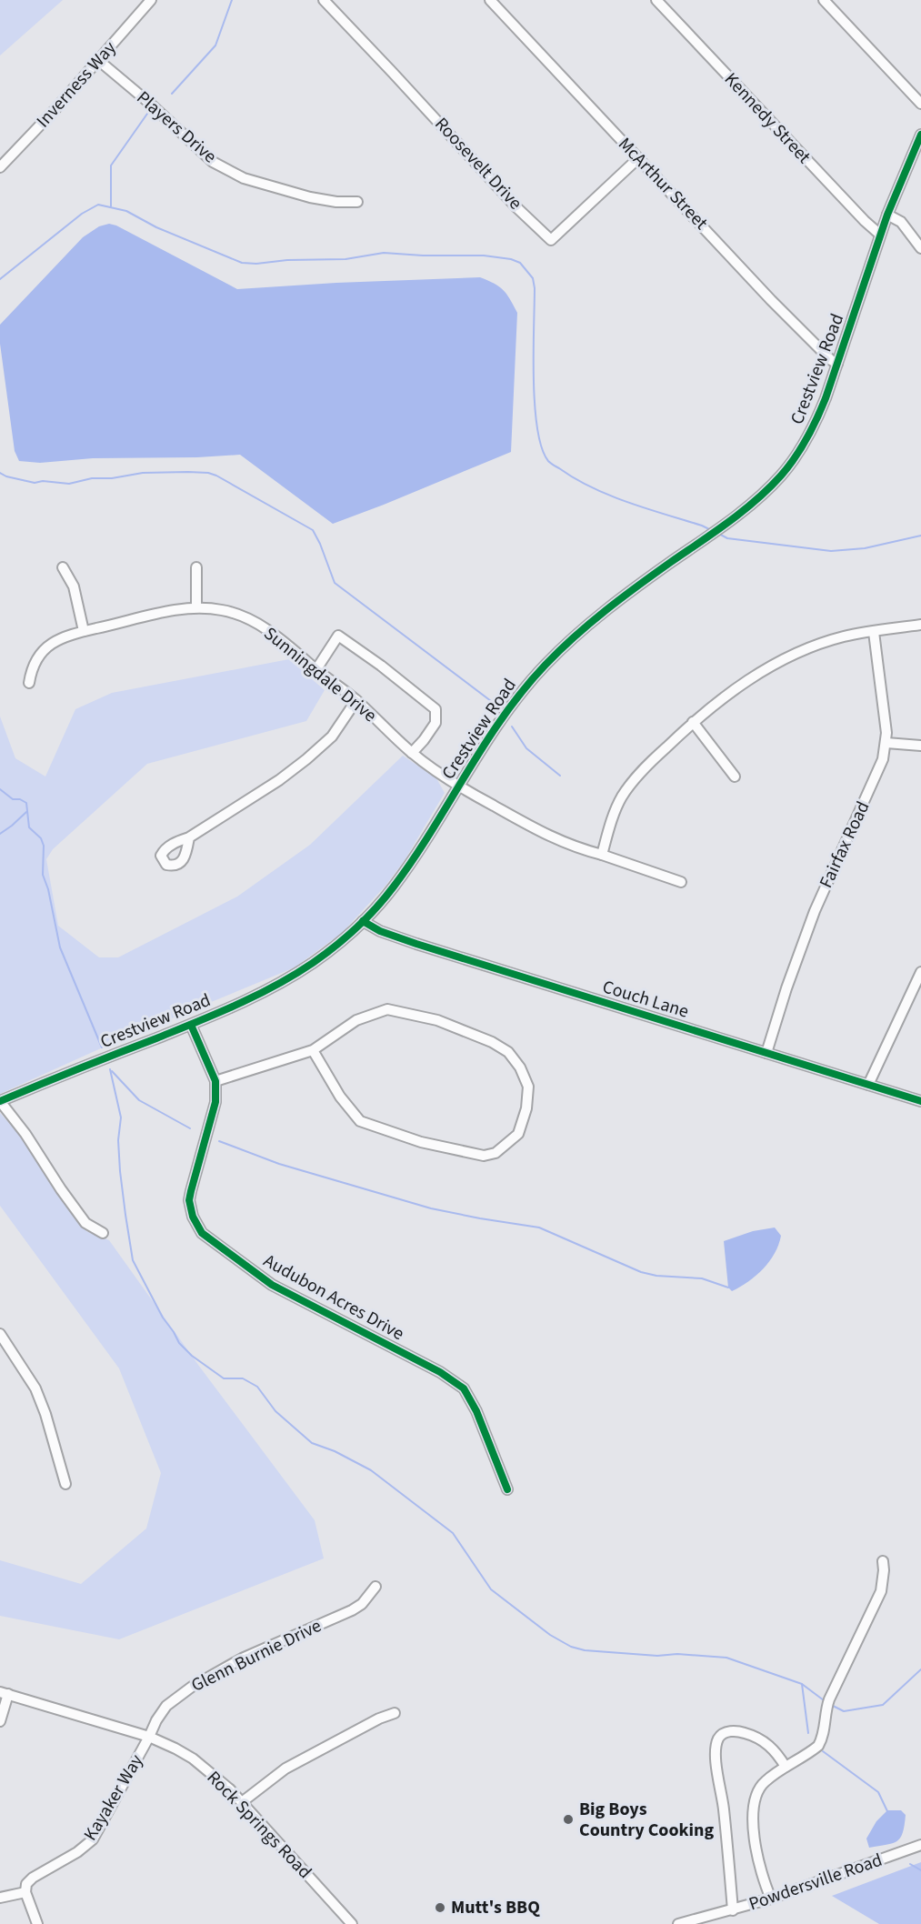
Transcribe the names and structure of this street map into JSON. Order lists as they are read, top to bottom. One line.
{"streets":{"street":["Inverness Way","Kennedy Street","Players Drive","Roosevelt Drive","McArthur Street","Crestview Road","Sunningdale Drive","Fairfax Road","Couch Lane","Audubon Acres Drive","Glenn Burnie Drive","Kayaker Way","Rock Springs Road","Powdersville Road"]},"crossings":[["Inverness Way","Players Drive"],["Kennedy Street","Crestview Road"],["Roosevelt Drive","McArthur Street"],["McArthur Street","Crestview Road"],["Crestview Road","Sunningdale Drive"],["Crestview Road","Couch Lane"],["Crestview Road","Audubon Acres Drive"],["Fairfax Road","Couch Lane"],["Glenn Burnie Drive","Kayaker Way"],["Glenn Burnie Drive","Rock Springs Road"],["Kayaker Way","Rock Springs Road"]],"places":["Big Boys Country Cooking","Mutt's BBQ"]}
